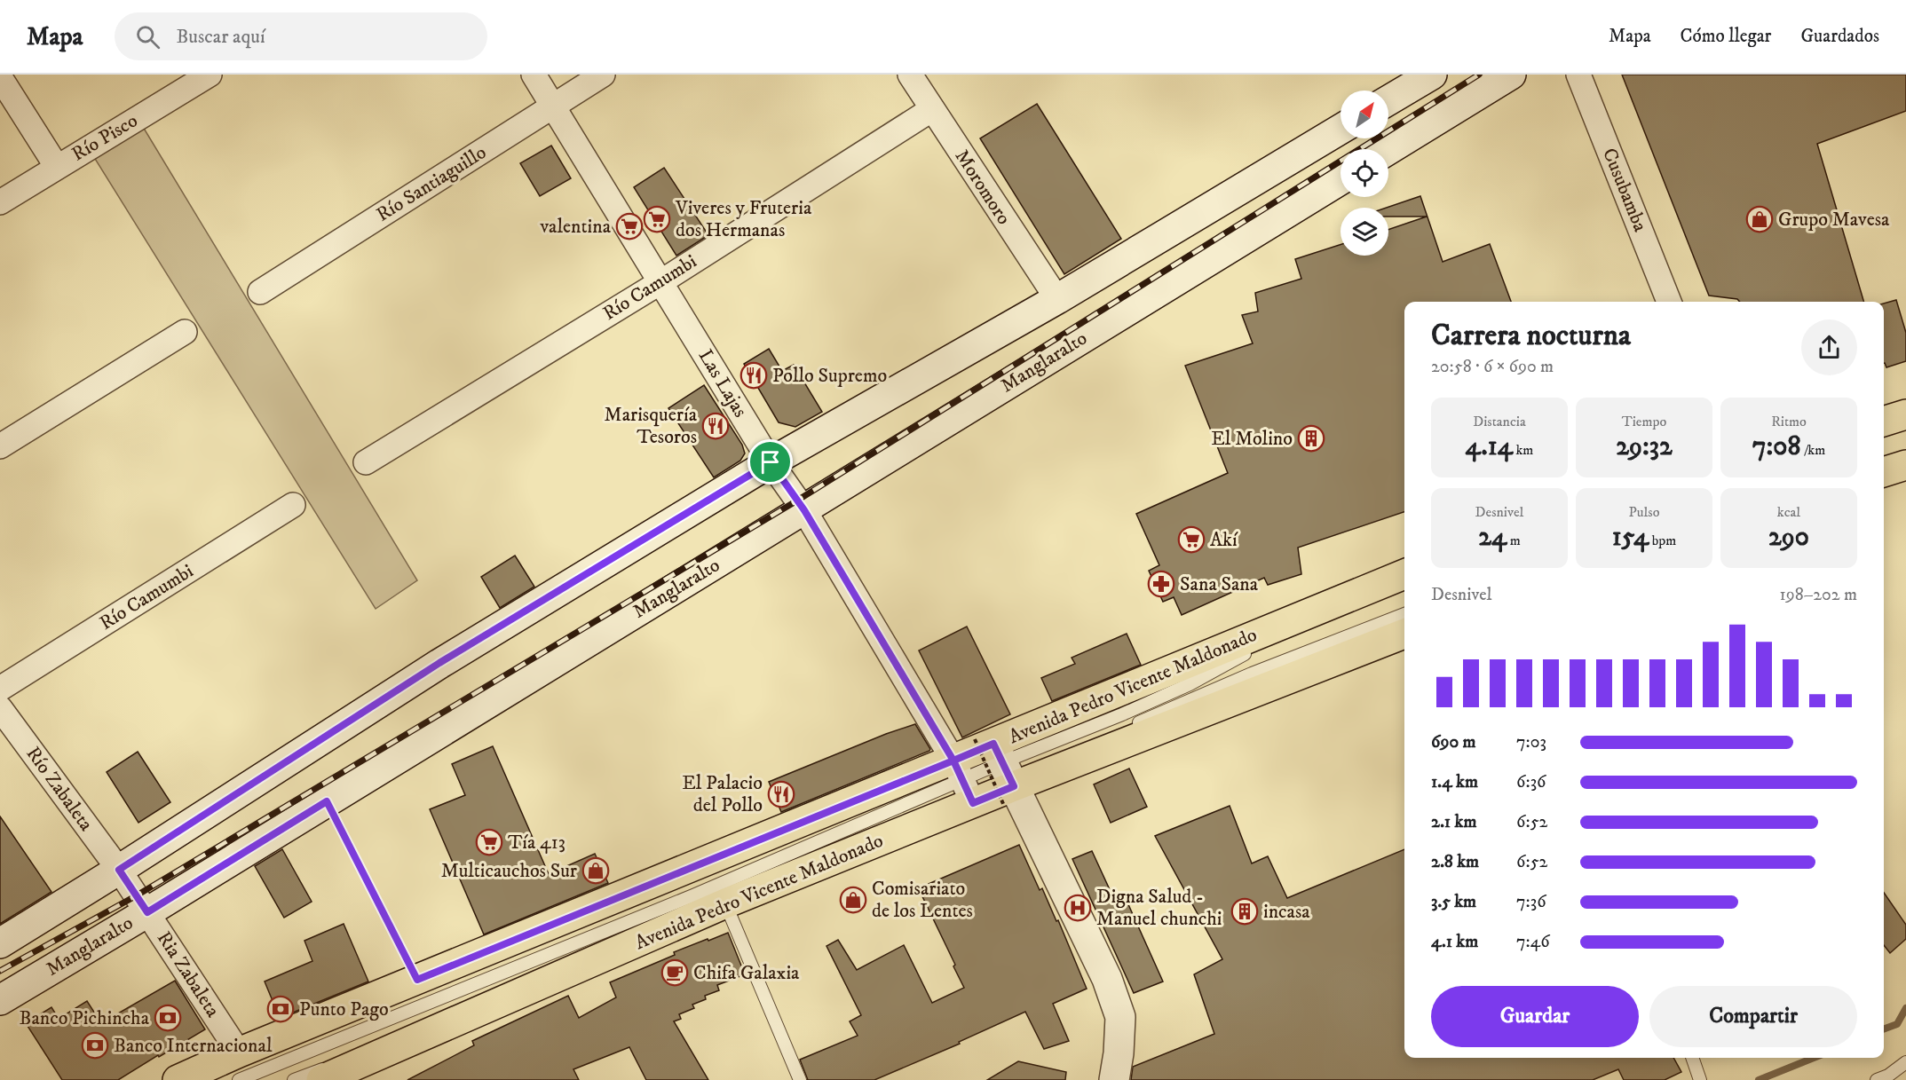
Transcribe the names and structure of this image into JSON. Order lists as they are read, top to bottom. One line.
{"streets":{"main road":["Manglaralto","Avenida Pedro Vicente Maldonado"],"street":["Río Pisco","Río Santiaguillo","Moromoro","Cusubamba","Río Camumbi","Las Lajas","Río Zabaleta","Ria Zabaleta"]},"crossings":[["Río Santiaguillo","Las Lajas"],["Moromoro","Río Camumbi"],["Río Camumbi","Las Lajas"],["Manglaralto","Las Lajas"],["Manglaralto","Ria Zabaleta"],["Las Lajas","Avenida Pedro Vicente Maldonado"],["Avenida Pedro Vicente Maldonado","Ria Zabaleta"],["Río Zabaleta","Ria Zabaleta"]],"places":{"supermarket":["Viveres y Fruteria dos Hermanas","valentina","Akí","Tía 413"],"shop":["Grupo Mavesa","Multicauchos Sur","Comisariato de los Lentes"],"restaurant":["Pollo Supremo","Marisquería Tesoros","El Palacio del Pollo"],"building":["El Molino","incasa"],"pharmacy":["Sana Sana"],"hospital":["Digna Salud - Manuel chunchi"],"cafe":["Chifa Galaxia"],"bank":["Punto Pago","Banco Pichincha","Banco Internacional"]},"north":"top right","page":{"header":"Mapa","search":"Buscar aquí","nav":["Mapa","Cómo llegar","Guardados"],"heading":["Carrera nocturna","20:58 · 6 × 690 m"],"stats":[["Distancia","4.14 km"],["Tiempo","29:32"],["Ritmo","7:08 /km"],["Desnivel","24 m"],["Pulso","154 bpm"],["kcal","290"]],"chart":["Desnivel","198–202 m"],"list":[{"name":"690 m","note":"7:03"},{"name":"1.4 km","note":"6:36"},{"name":"2.1 km","note":"6:52"},{"name":"2.8 km","note":"6:52"},{"name":"3.5 km","note":"7:36"},{"name":"4.1 km","note":"7:46"}],"buttons":["Guardar","Compartir"]}}
